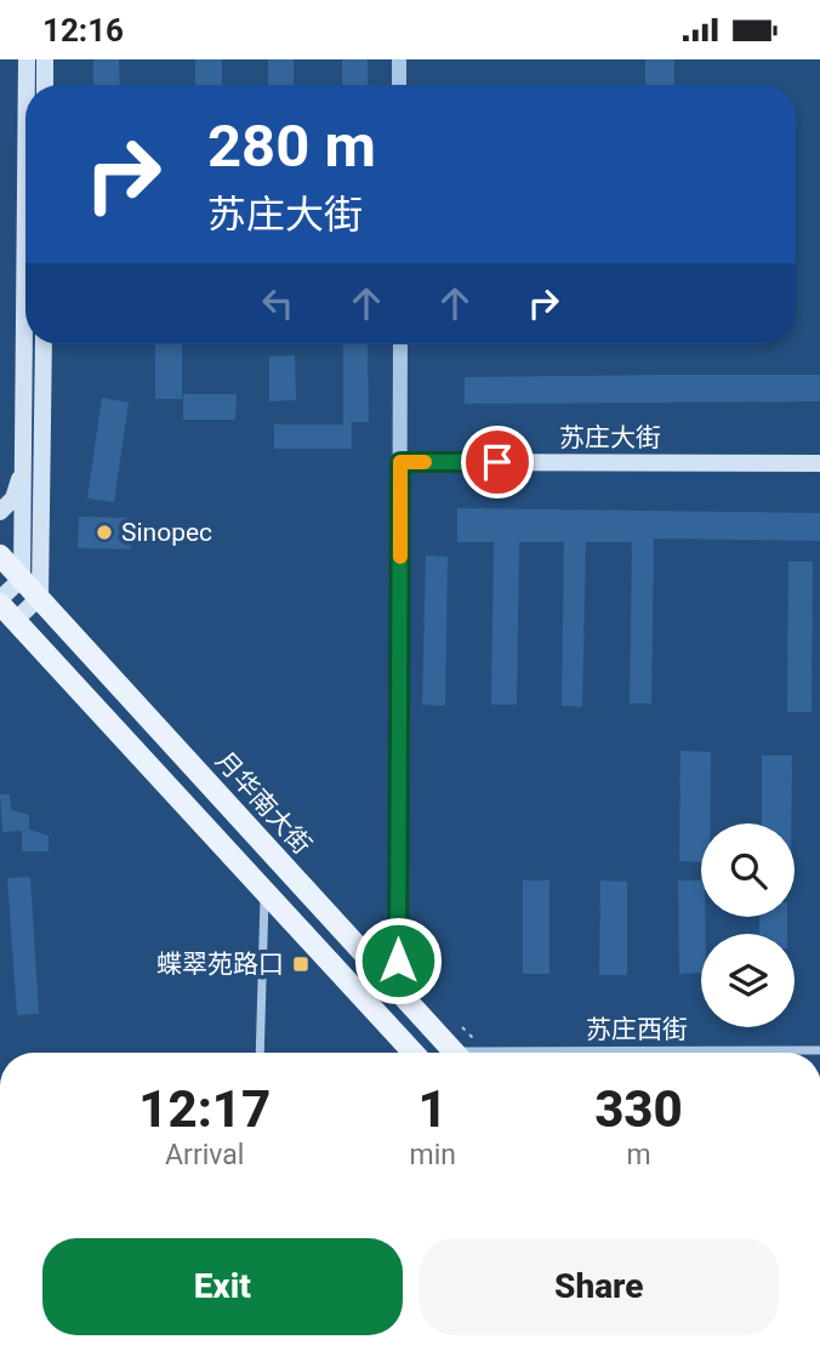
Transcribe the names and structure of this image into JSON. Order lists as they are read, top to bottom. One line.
{"streets":{"main road":["苏庄大街","月华南大街"],"street":["苏庄西街"]},"places":{"other":["Sinopec"],"transit":["蝶翠苑路口"]},"page":{"status":"12:16","turn":["280 m","苏庄大街"],"eta":["12:17","Arrival","1","min","330","m"],"buttons":["Exit","Share"]}}
